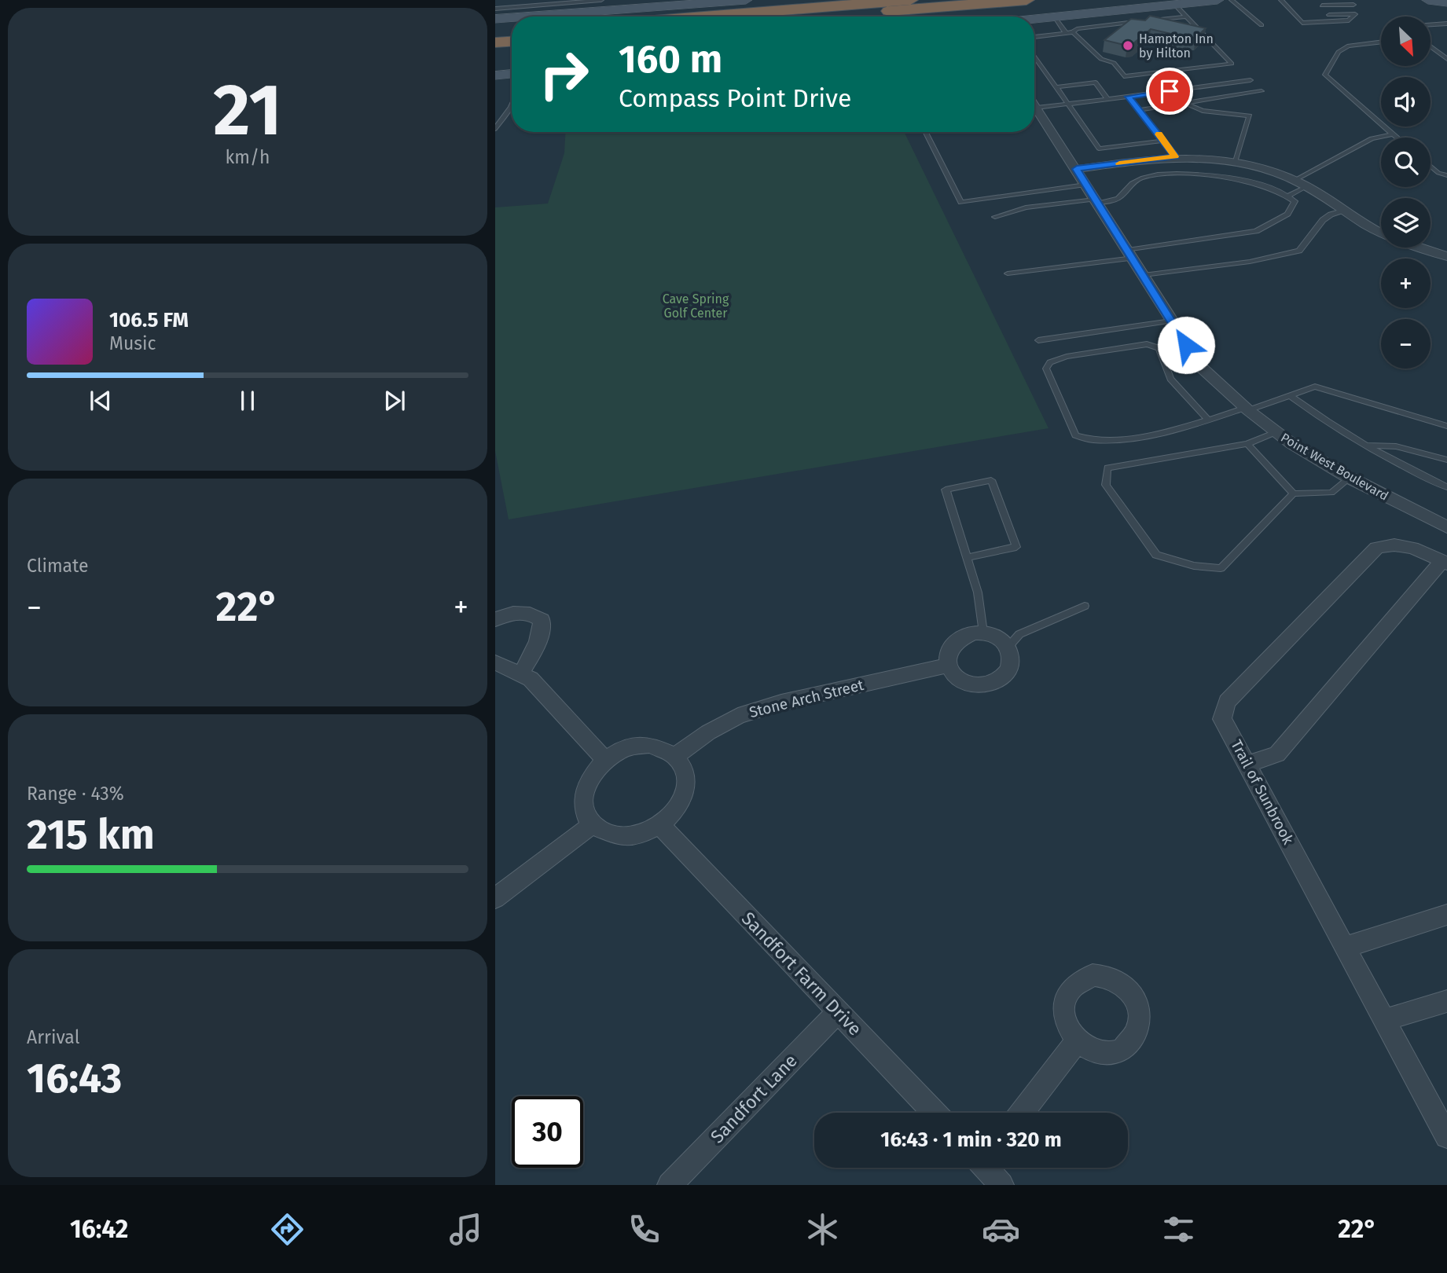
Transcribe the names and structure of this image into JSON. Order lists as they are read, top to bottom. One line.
{"streets":{"street":["Point West Boulevard","Stone Arch Street","Trail of Sunbrook","Sandfort Farm Drive","Sandfort Lane"]},"crossings":[["Stone Arch Street","Sandfort Farm Drive"],["Sandfort Farm Drive","Sandfort Lane"]],"parks":["Cave Spring Golf Center"],"places":["Hampton Inn by Hilton"],"north":"bottom right","page":{"tile":[["21","km/h"],"Climate",["Range · 43%","215 km"],["Arrival","16:43"]],"map_buttons":["+","−"],"turn":["160 m","Compass Point Drive"],"song":["106.5 FM","Music"],"heat":["−","22°","+"],"limit":"30","trip":"16:43 · 1 min · 320 m","tabs":["16:42","22°"]}}
